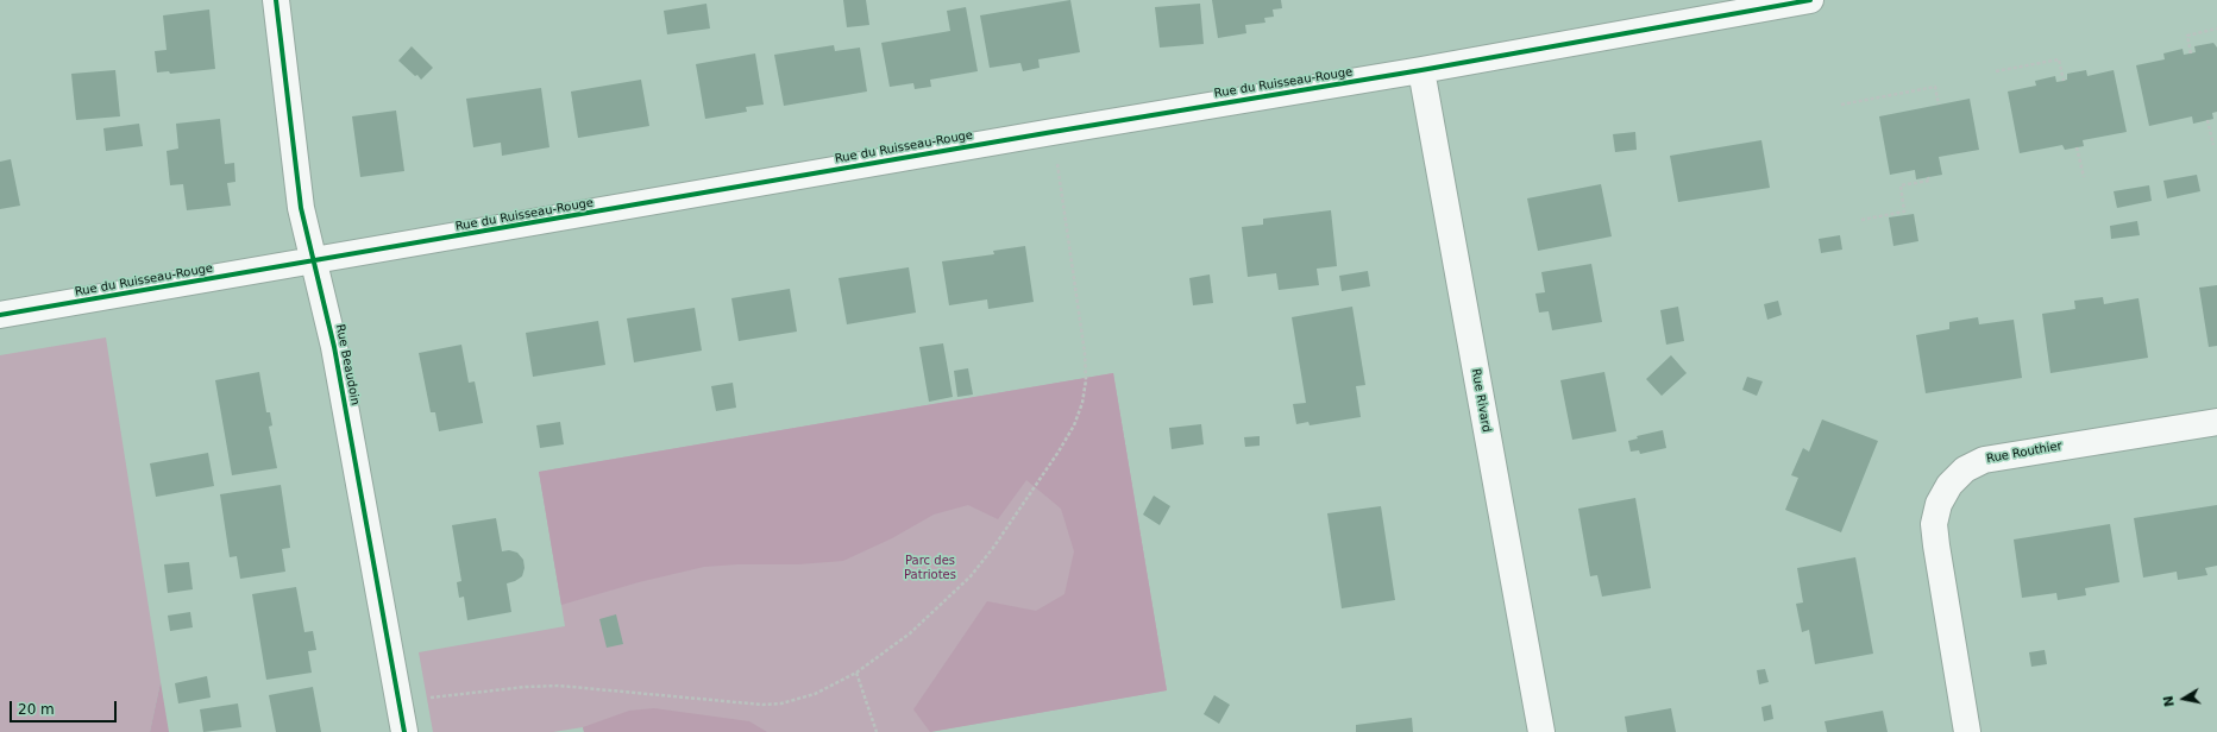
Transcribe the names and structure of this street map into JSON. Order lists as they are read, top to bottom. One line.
{"streets":{"street":["Rue du Ruisseau-Rouge","Rue Beaudoin","Rue Rivard","Rue Routhier"]},"crossings":[["Rue du Ruisseau-Rouge","Rue Beaudoin"],["Rue du Ruisseau-Rouge","Rue Rivard"]],"parks":["Parc des Patriotes"],"scale_bar":"20 m","north":"left"}
